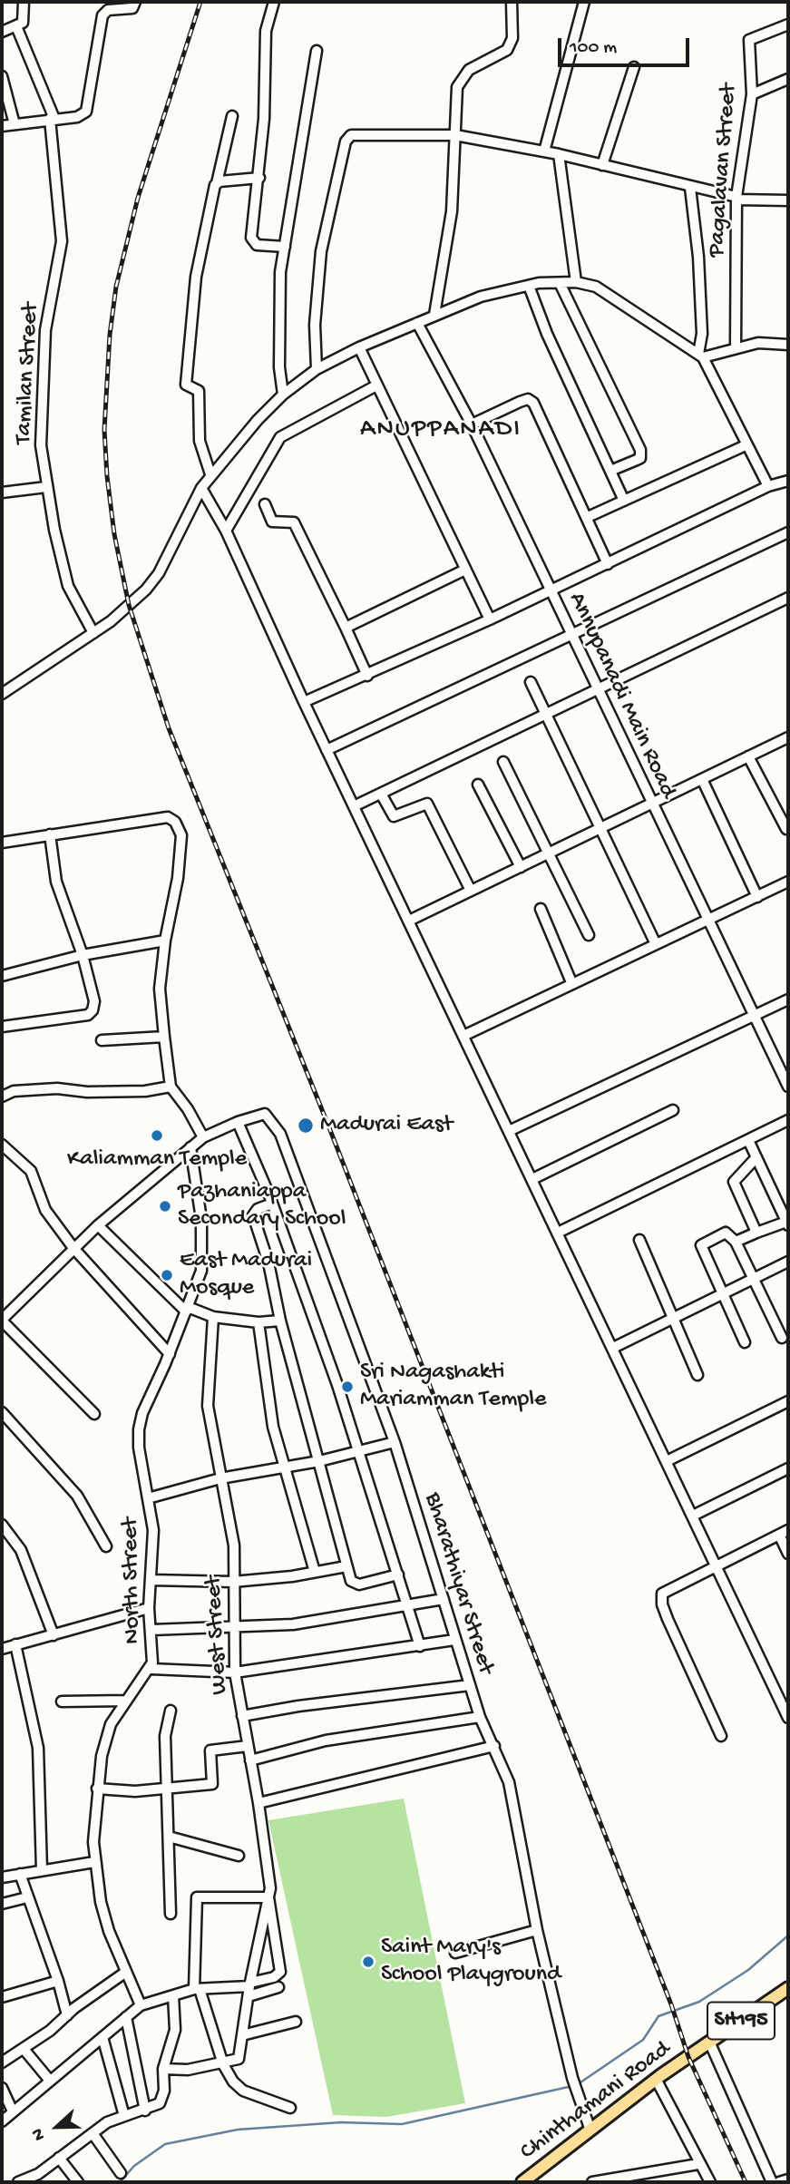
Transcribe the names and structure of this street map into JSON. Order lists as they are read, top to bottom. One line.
{"streets":{"main road":["SH195","Chinthamani Road"],"street":["Pagalavan Street","Tamilan Street","Annupanadi Main Road","North Street","Bharathiyar Street","West Street"]},"crossings":[["Bharathiyar Street","Chinthamani Road"],["SH195","Chinthamani Road"]],"districts":["ANUPPANADI"],"places":["Madurai East","Kaliamman Temple","Pazhaniappa Secondary School","East Madurai Mosque","Sri Nagashakti Mariamman Temple","Saint Mary's School Playground"],"scale_bar":"100 m","north":"left"}
